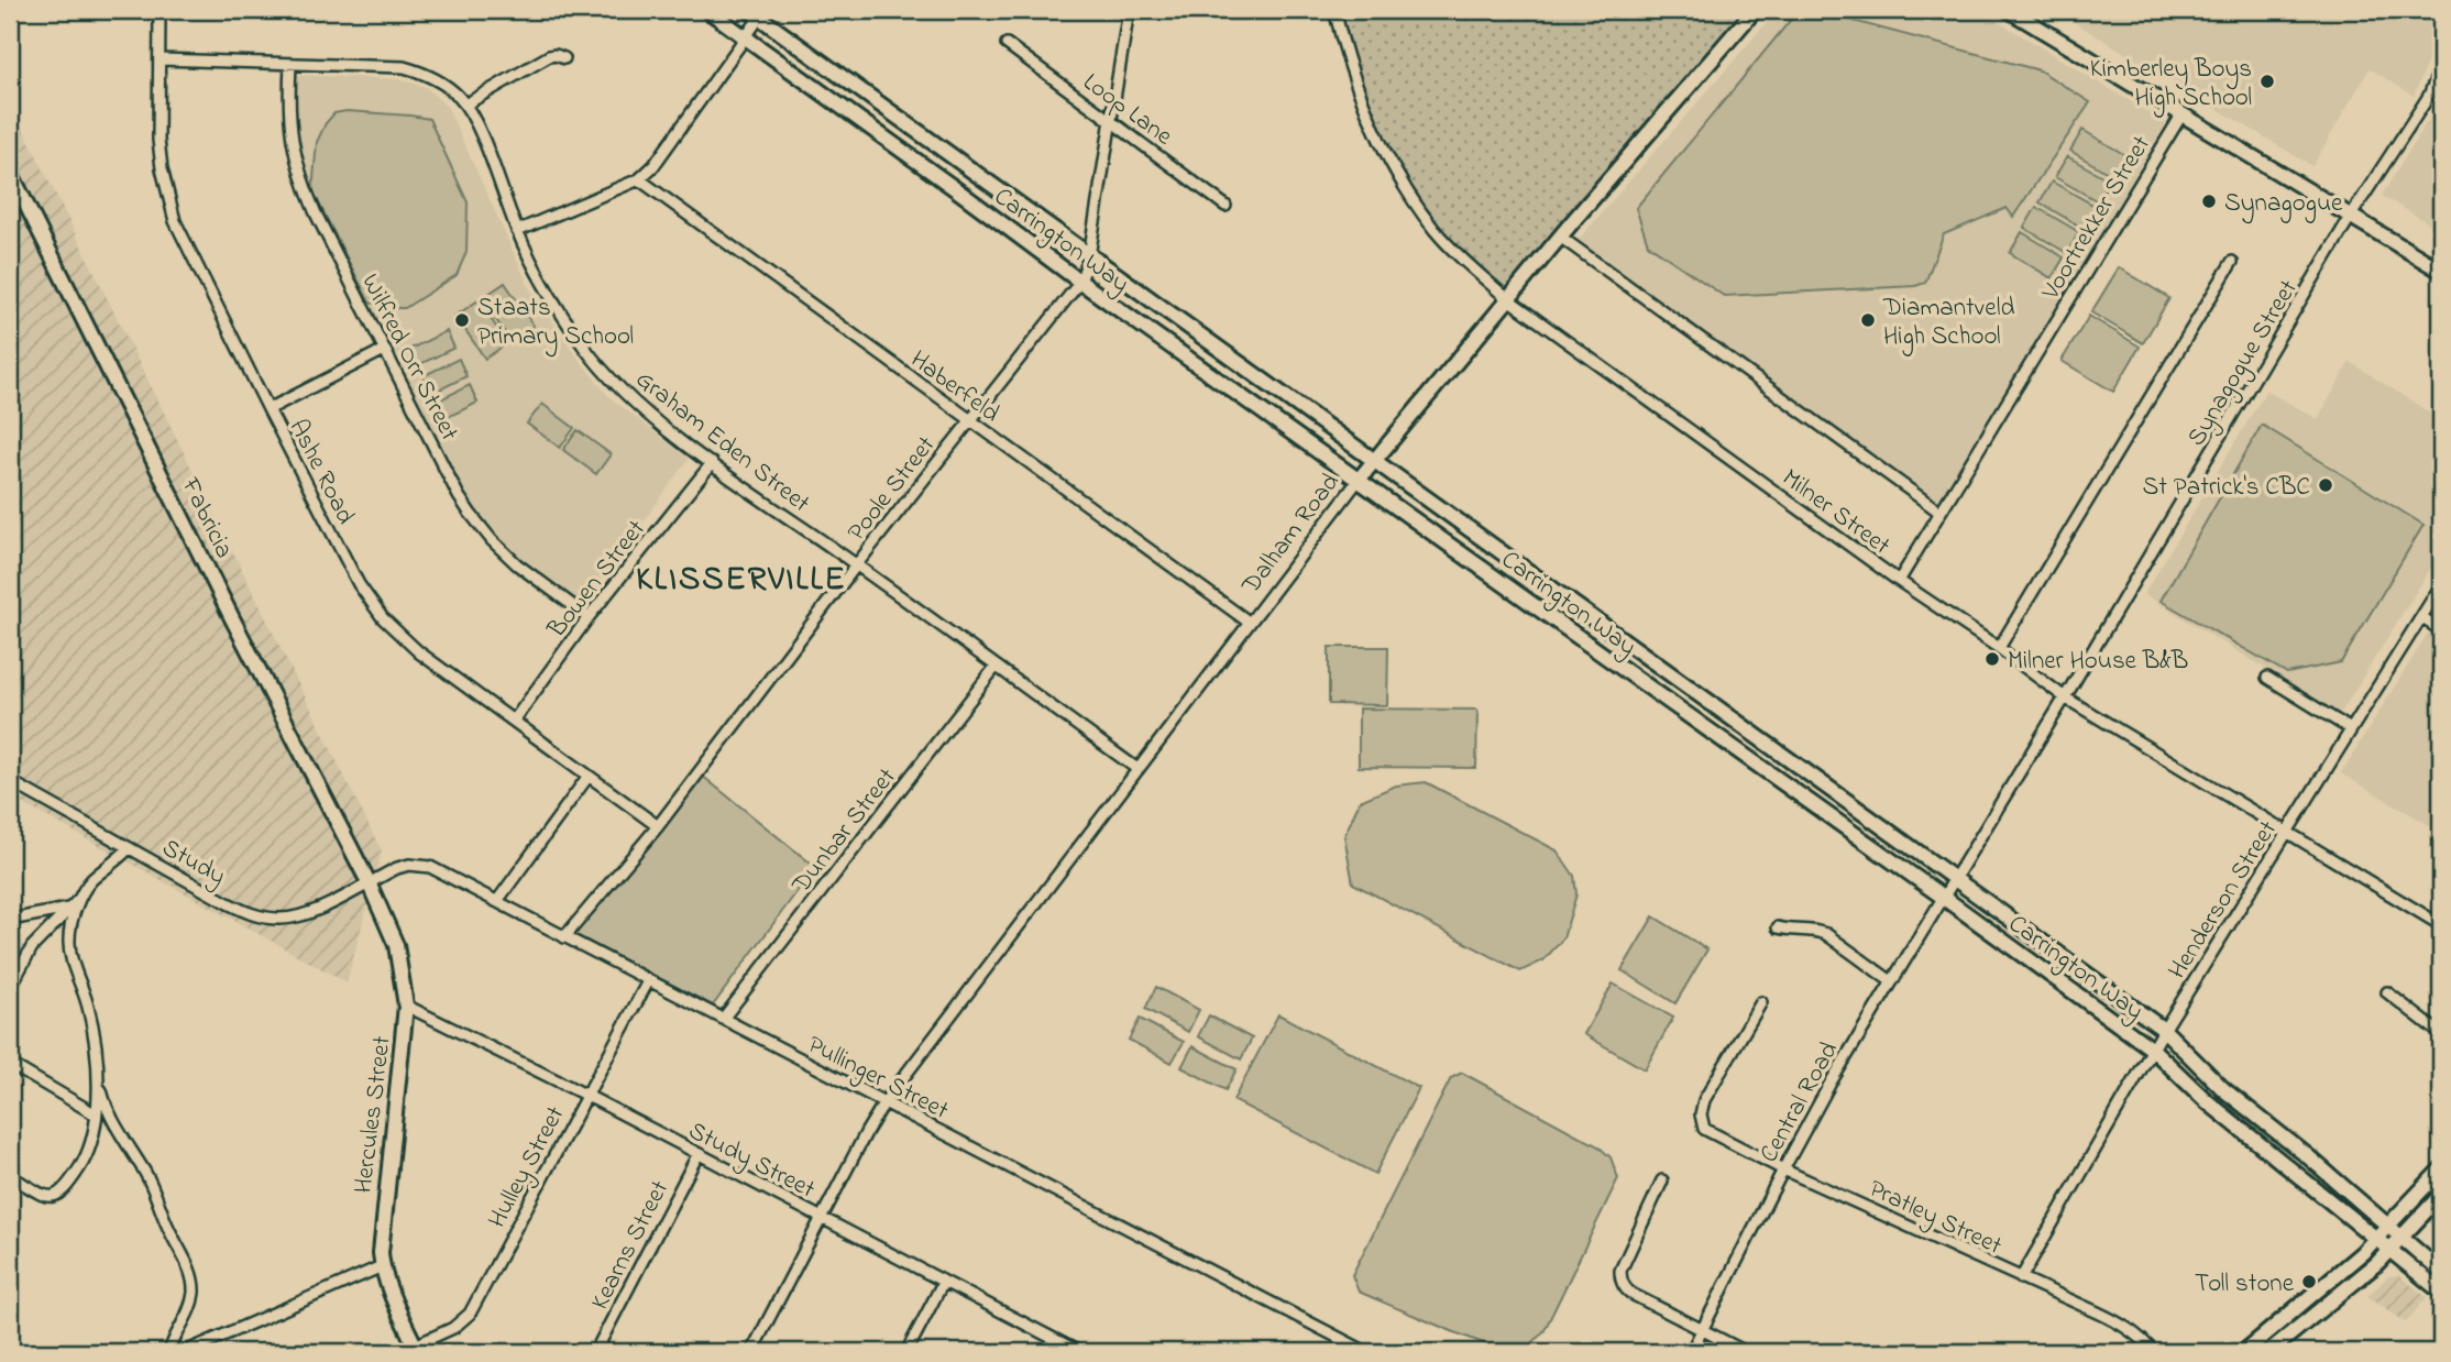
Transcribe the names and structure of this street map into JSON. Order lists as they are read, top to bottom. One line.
{"streets":{"street":["Loop Lane","Voortrekker Street","Carrington Way","Wilfred Orr Street","Synagogue Street","Haberfeld","Graham Eden Street","Ashe Road","Poole Street","Milner Street","Fabricia","Dalham Road","Bowen Street","Dunbar Street","Study","Henderson Street","Pullinger Street","Central Road","Hercules Street","Study Street","Hulley Street","Pratley Street","Kearns Street"]},"crossings":[["Loop Lane","Poole Street"],["Voortrekker Street","Milner Street"],["Carrington Way","Synagogue Street"],["Carrington Way","Poole Street"],["Carrington Way","Dalham Road"],["Carrington Way","Henderson Street"],["Carrington Way","Central Road"],["Wilfred Orr Street","Graham Eden Street"],["Wilfred Orr Street","Bowen Street"],["Synagogue Street","Milner Street"],["Synagogue Street","Central Road"],["Haberfeld","Poole Street"],["Haberfeld","Dalham Road"],["Graham Eden Street","Ashe Road"],["Graham Eden Street","Poole Street"],["Graham Eden Street","Dalham Road"],["Graham Eden Street","Bowen Street"],["Graham Eden Street","Dunbar Street"],["Ashe Road","Poole Street"],["Ashe Road","Bowen Street"],["Poole Street","Pullinger Street"],["Milner Street","Dalham Road"],["Milner Street","Henderson Street"],["Fabricia","Study"],["Fabricia","Pullinger Street"],["Fabricia","Hercules Street"],["Dalham Road","Pullinger Street"],["Dalham Road","Study Street"],["Dunbar Street","Pullinger Street"],["Study","Pullinger Street"],["Study","Hercules Street"],["Henderson Street","Pratley Street"],["Pullinger Street","Hercules Street"],["Pullinger Street","Hulley Street"],["Central Road","Pratley Street"],["Hercules Street","Study Street"],["Hercules Street","Hulley Street"],["Study Street","Hulley Street"],["Study Street","Kearns Street"]],"districts":["KLISSERVILLE"],"places":["Kimberley Boys High School","Synagogue","Staats Primary School","Diamantveld High School","St Patrick's CBC","Milner House B&B","Toll stone"]}
